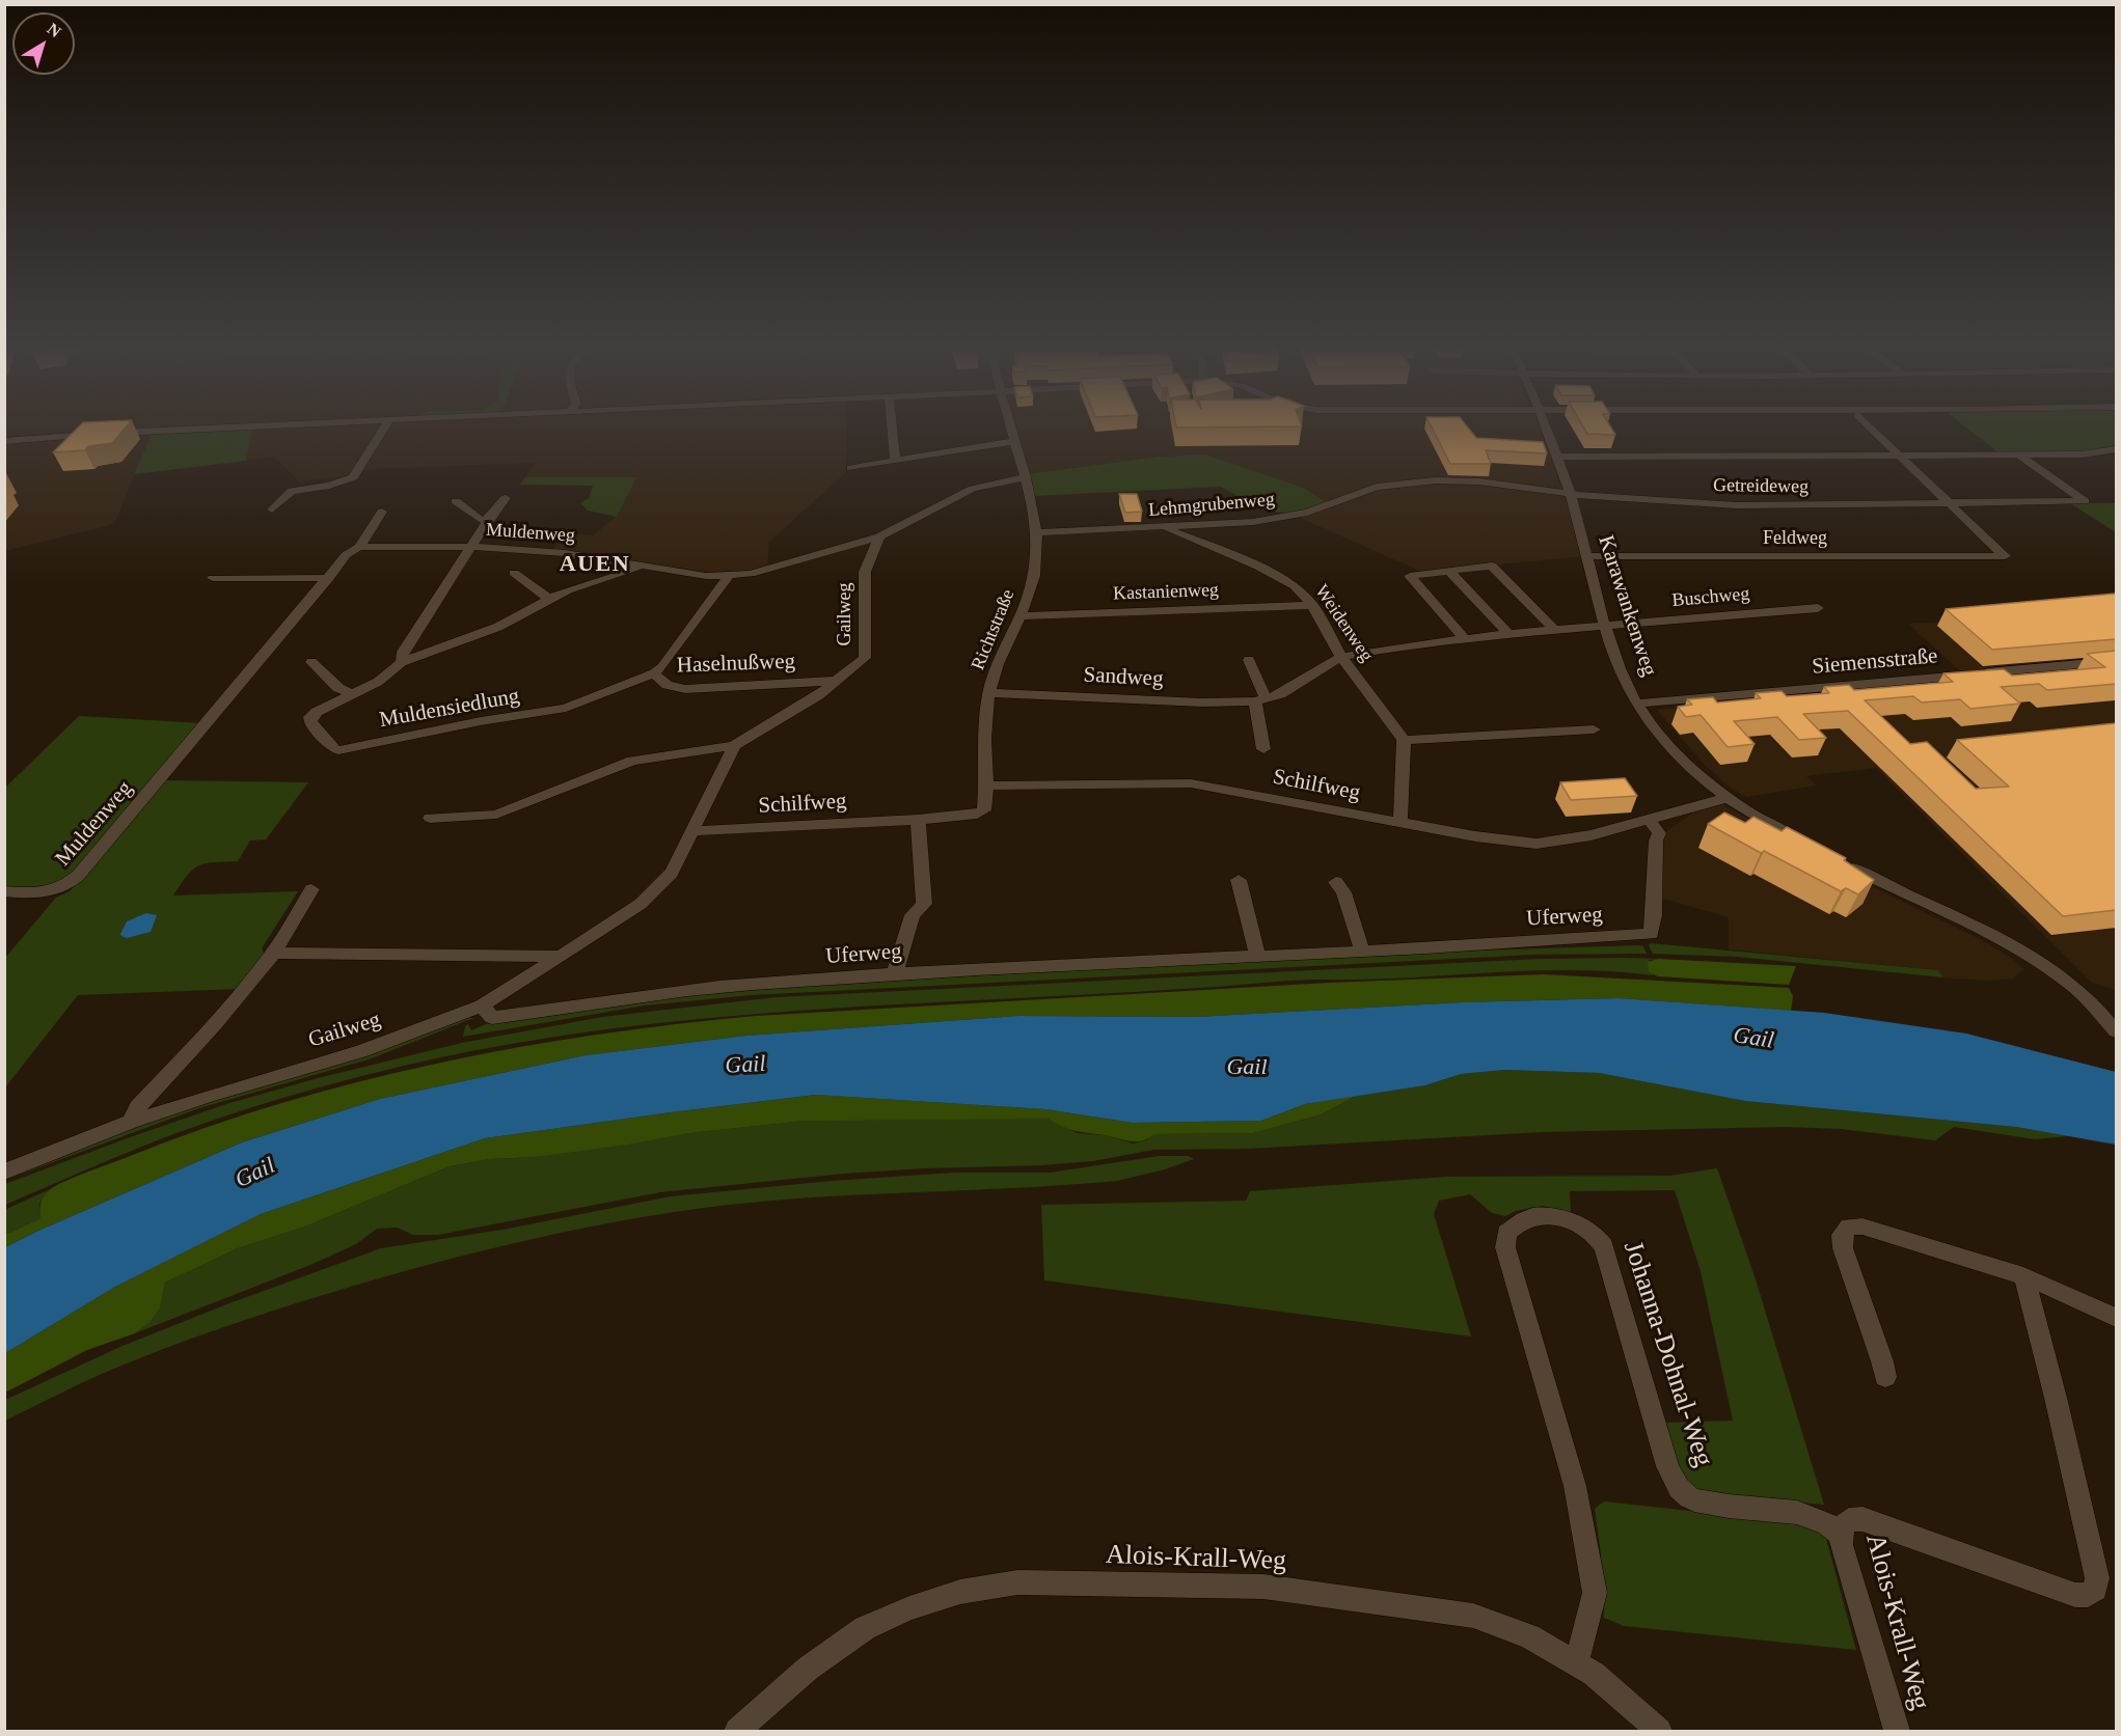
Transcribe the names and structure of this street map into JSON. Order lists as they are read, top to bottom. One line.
{"streets":{"street":["Getreideweg","Lehmgrubenweg","Muldenweg","Feldweg","Kastanienweg","Buschweg","Karawankenweg","Gailweg","Weidenweg","Richtstraße","Siemensstraße","Haselnußweg","Sandweg","Muldensiedlung","Schilfweg","Uferweg","Johanna-Dohnal-Weg","Alois-Krall-Weg"]},"crossings":[["Getreideweg","Lehmgrubenweg"],["Getreideweg","Feldweg"],["Getreideweg","Karawankenweg"],["Lehmgrubenweg","Karawankenweg"],["Lehmgrubenweg","Weidenweg"],["Lehmgrubenweg","Richtstraße"],["Muldenweg","Gailweg"],["Muldenweg","Haselnußweg"],["Muldenweg","Muldensiedlung"],["Feldweg","Karawankenweg"],["Kastanienweg","Weidenweg"],["Kastanienweg","Richtstraße"],["Buschweg","Karawankenweg"],["Buschweg","Sandweg"],["Karawankenweg","Siemensstraße"],["Karawankenweg","Sandweg"],["Karawankenweg","Schilfweg"],["Gailweg","Haselnußweg"],["Gailweg","Schilfweg"],["Gailweg","Uferweg"],["Weidenweg","Sandweg"],["Richtstraße","Sandweg"],["Richtstraße","Schilfweg"],["Haselnußweg","Muldensiedlung"],["Schilfweg","Uferweg"],["Johanna-Dohnal-Weg","Alois-Krall-Weg"]],"districts":["AUEN"],"water":["Gail"],"north":"top right"}
